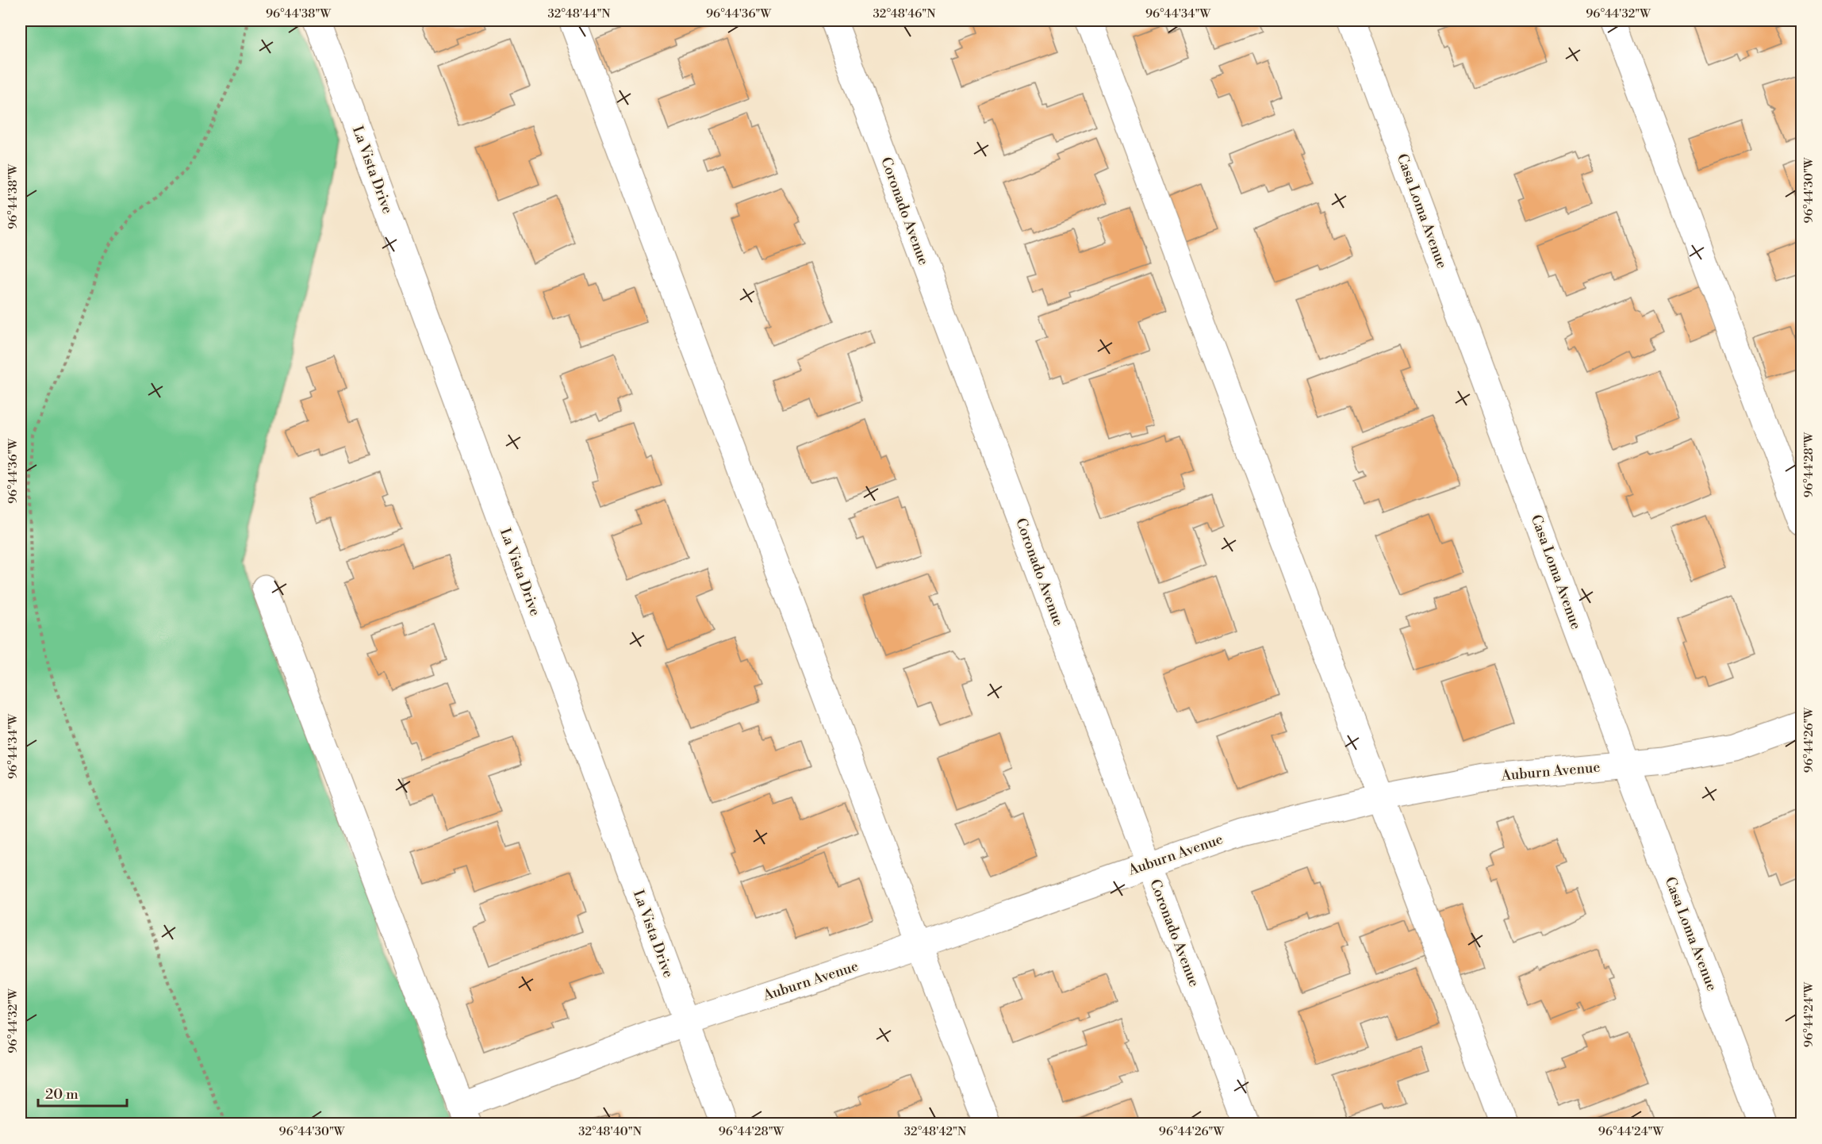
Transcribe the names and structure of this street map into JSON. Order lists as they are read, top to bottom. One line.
{"streets":{"street":["La Vista Drive","Coronado Avenue","Casa Loma Avenue","Auburn Avenue"]},"crossings":[["La Vista Drive","Auburn Avenue"],["Coronado Avenue","Auburn Avenue"],["Casa Loma Avenue","Auburn Avenue"]],"scale_bar":"20 m","coordinates":["96°44'38\"W","32°48'44\"N","96°44'36\"W","32°48'46\"N","96°44'34\"W","96°44'32\"W","96°44'30\"W","96°44'28\"W","96°44'26\"W","96°44'24\"W","32°48'40\"N","32°48'42\"N"]}
